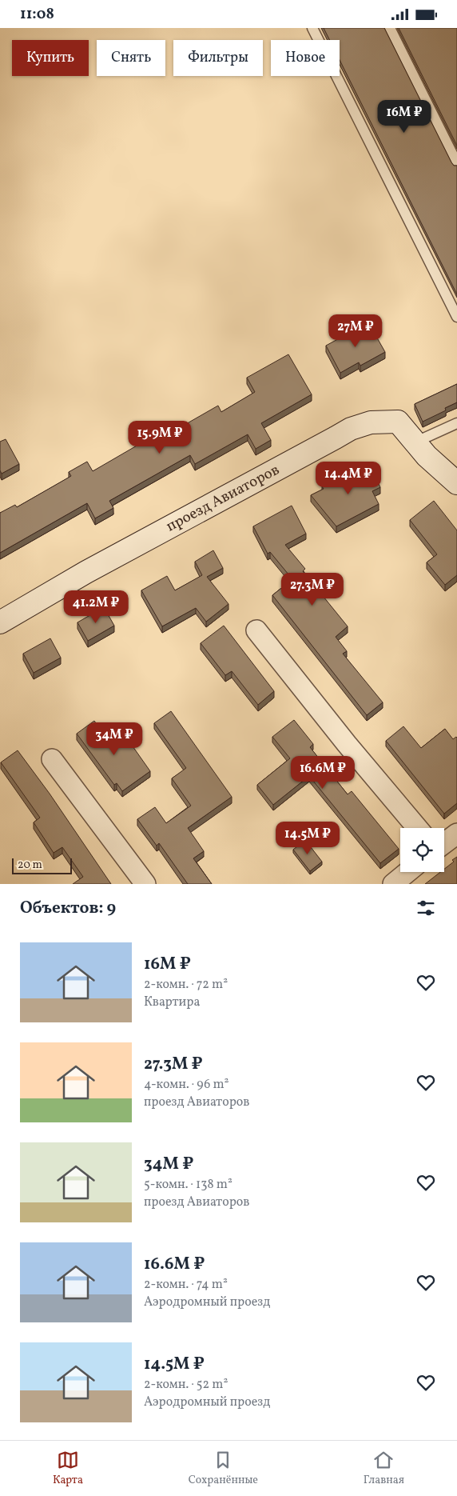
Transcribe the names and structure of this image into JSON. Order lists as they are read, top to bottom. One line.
{"streets":{"street":["проезд Авиаторов"]},"scale_bar":"20 m","page":{"status":"11:08","chip":["Купить","Снять","Фильтры","Новое"],"price":["16M ₽","27M ₽","15.9M ₽","14.4M ₽","27.3M ₽","41.2M ₽","34M ₽","16.6M ₽","14.5M ₽"],"scale":"20 m","heading":"Объектов: 9","list":[{"name":"16M ₽","note":"2-комн. · 72 m² · Квартира"},{"name":"27.3M ₽","note":"4-комн. · 96 m² · проезд Авиаторов"},{"name":"34M ₽","note":"5-комн. · 138 m² · проезд Авиаторов"},{"name":"16.6M ₽","note":"2-комн. · 74 m² · Аэродромный проезд"},{"name":"14.5M ₽","note":"2-комн. · 52 m² · Аэродромный проезд"}],"tabs":["Карта","Сохранённые","Главная"]}}
